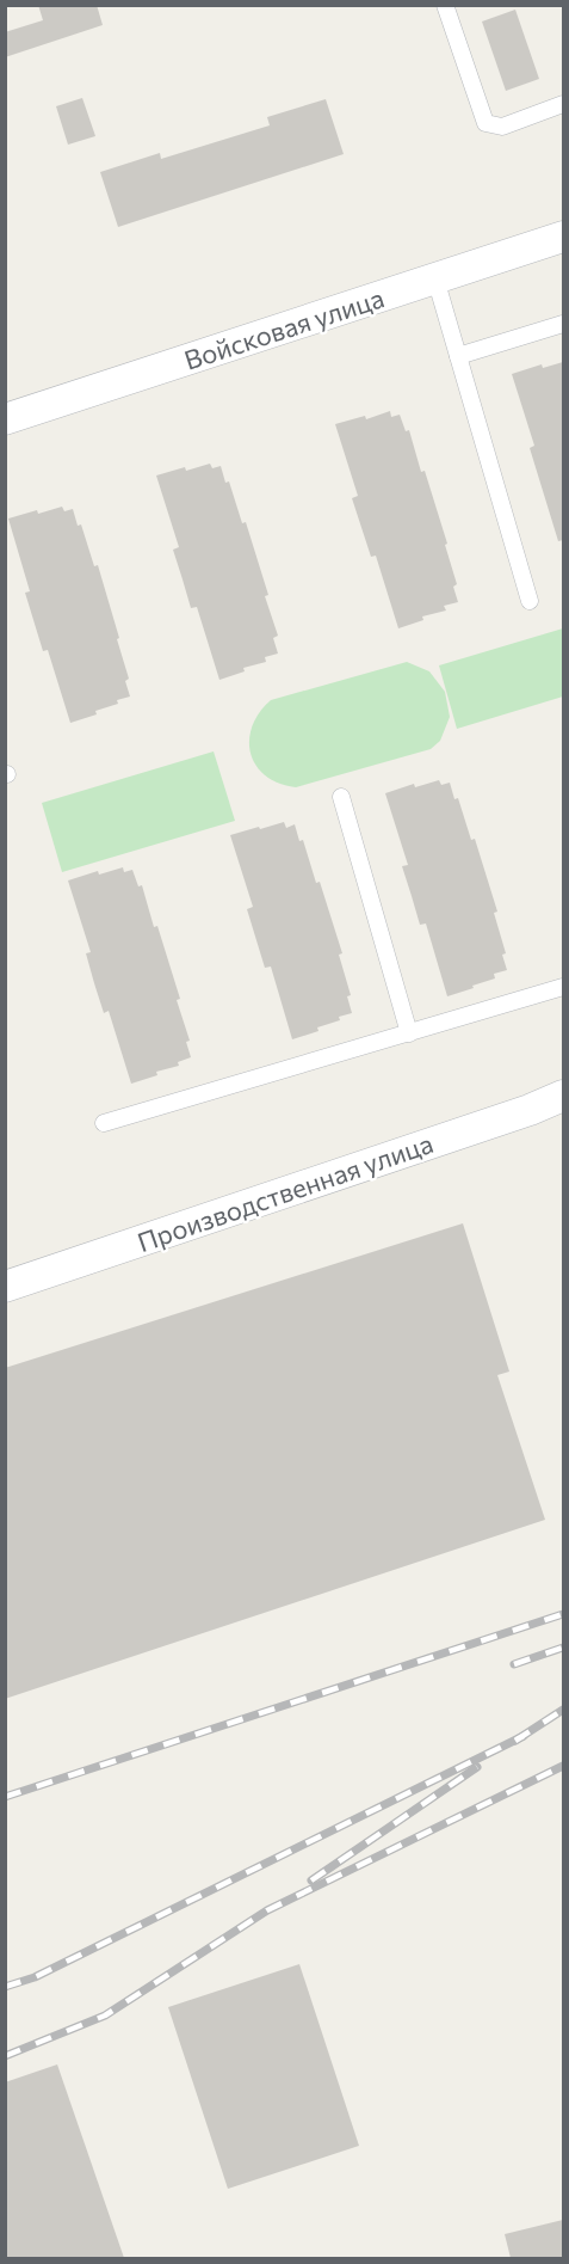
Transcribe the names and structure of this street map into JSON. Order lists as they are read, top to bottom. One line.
{"streets":{"street":["Войсковая улица","Производственная улица"]}}
